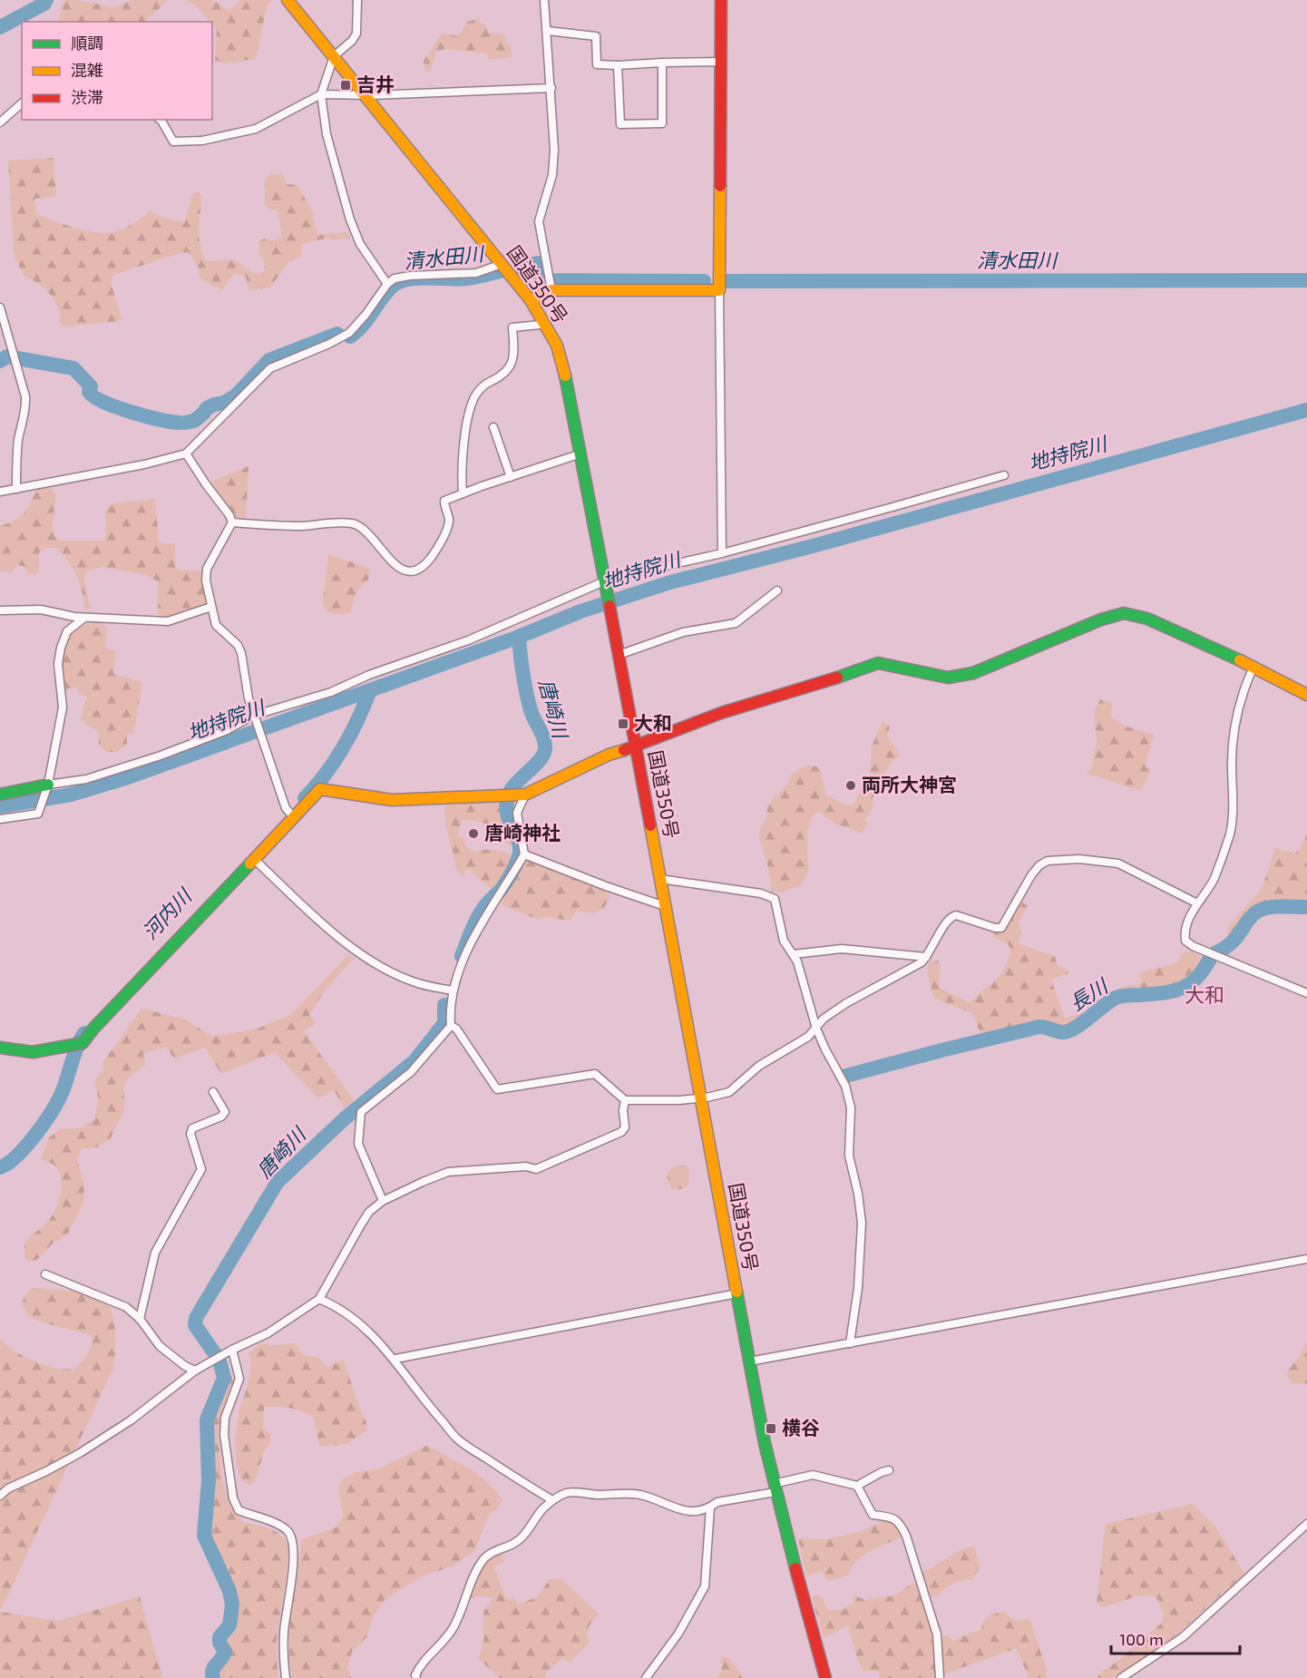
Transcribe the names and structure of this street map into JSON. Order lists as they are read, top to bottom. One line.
{"streets":{"main road":["国道350号"]},"districts":["大和"],"water":["清水田川","地持院川","唐崎川","河内川","長川"],"places":{"transit":["吉井","大和","横谷"],"other":["両所大神宮","唐崎神社"]},"legend":["順調","混雑","渋滞"],"scale_bar":"100 m"}
